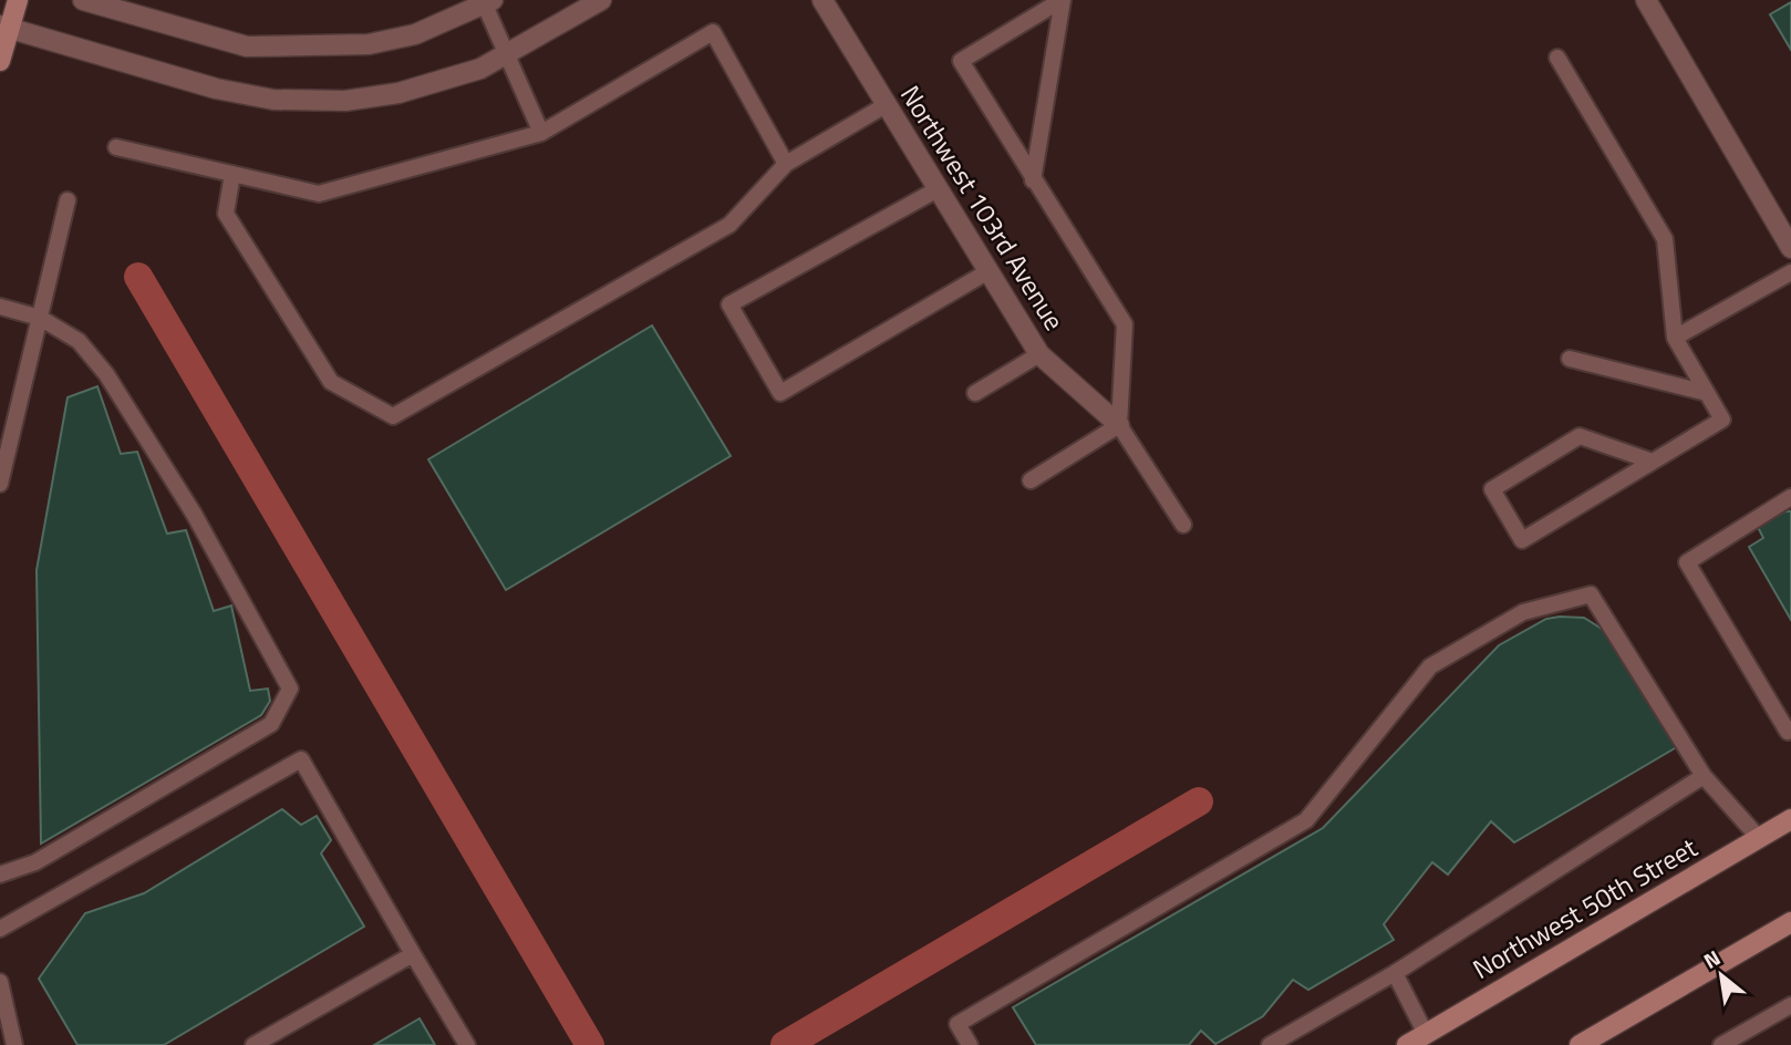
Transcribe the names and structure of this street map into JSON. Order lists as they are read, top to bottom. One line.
{"streets":{"street":["Northwest 103rd Avenue","Northwest 50th Street"]},"north":"top left"}
